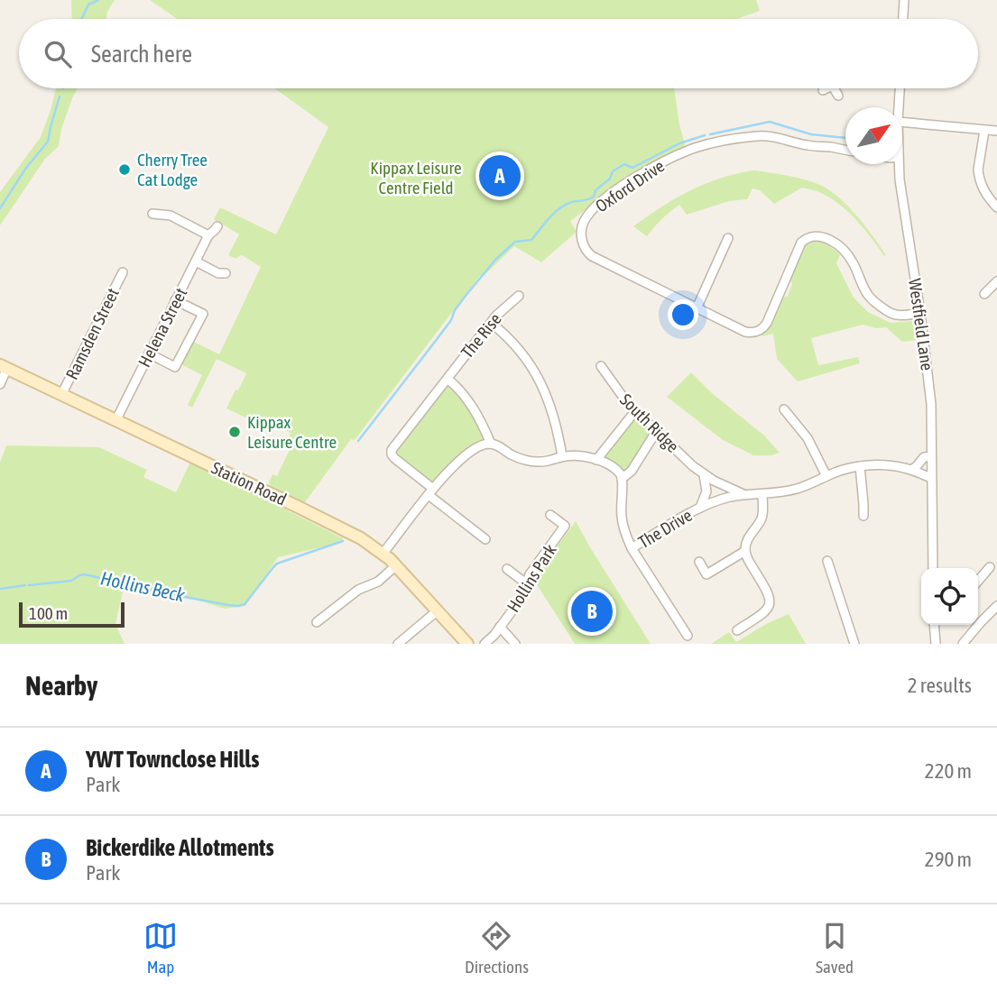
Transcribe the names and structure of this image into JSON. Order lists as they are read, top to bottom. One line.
{"streets":{"street":["Oxford Drive","Westfield Lane","Helena Street","Ramsden Street","The Rise","South Ridge","Station Road","The Drive","Hollins Park"]},"crossings":[["Oxford Drive","Westfield Lane"],["Westfield Lane","The Drive"],["Helena Street","Station Road"],["Ramsden Street","Station Road"],["South Ridge","The Drive"]],"water":["Hollins Beck"],"parks":["Kippax Leisure Centre Field"],"places":["Cherry Tree Cat Lodge","Kippax Leisure Centre"],"scale_bar":"100 m","north":"top right","page":{"search":"Search here","pins":["A","B"],"scale":"100 m","heading":["Nearby","2 results"],"list":[{"mark":"A","name":"YWT Townclose Hills","note":"Park","value":"220 m"},{"mark":"B","name":"Bickerdike Allotments","note":"Park","value":"290 m"}],"nav":["Map","Directions","Saved"]}}
